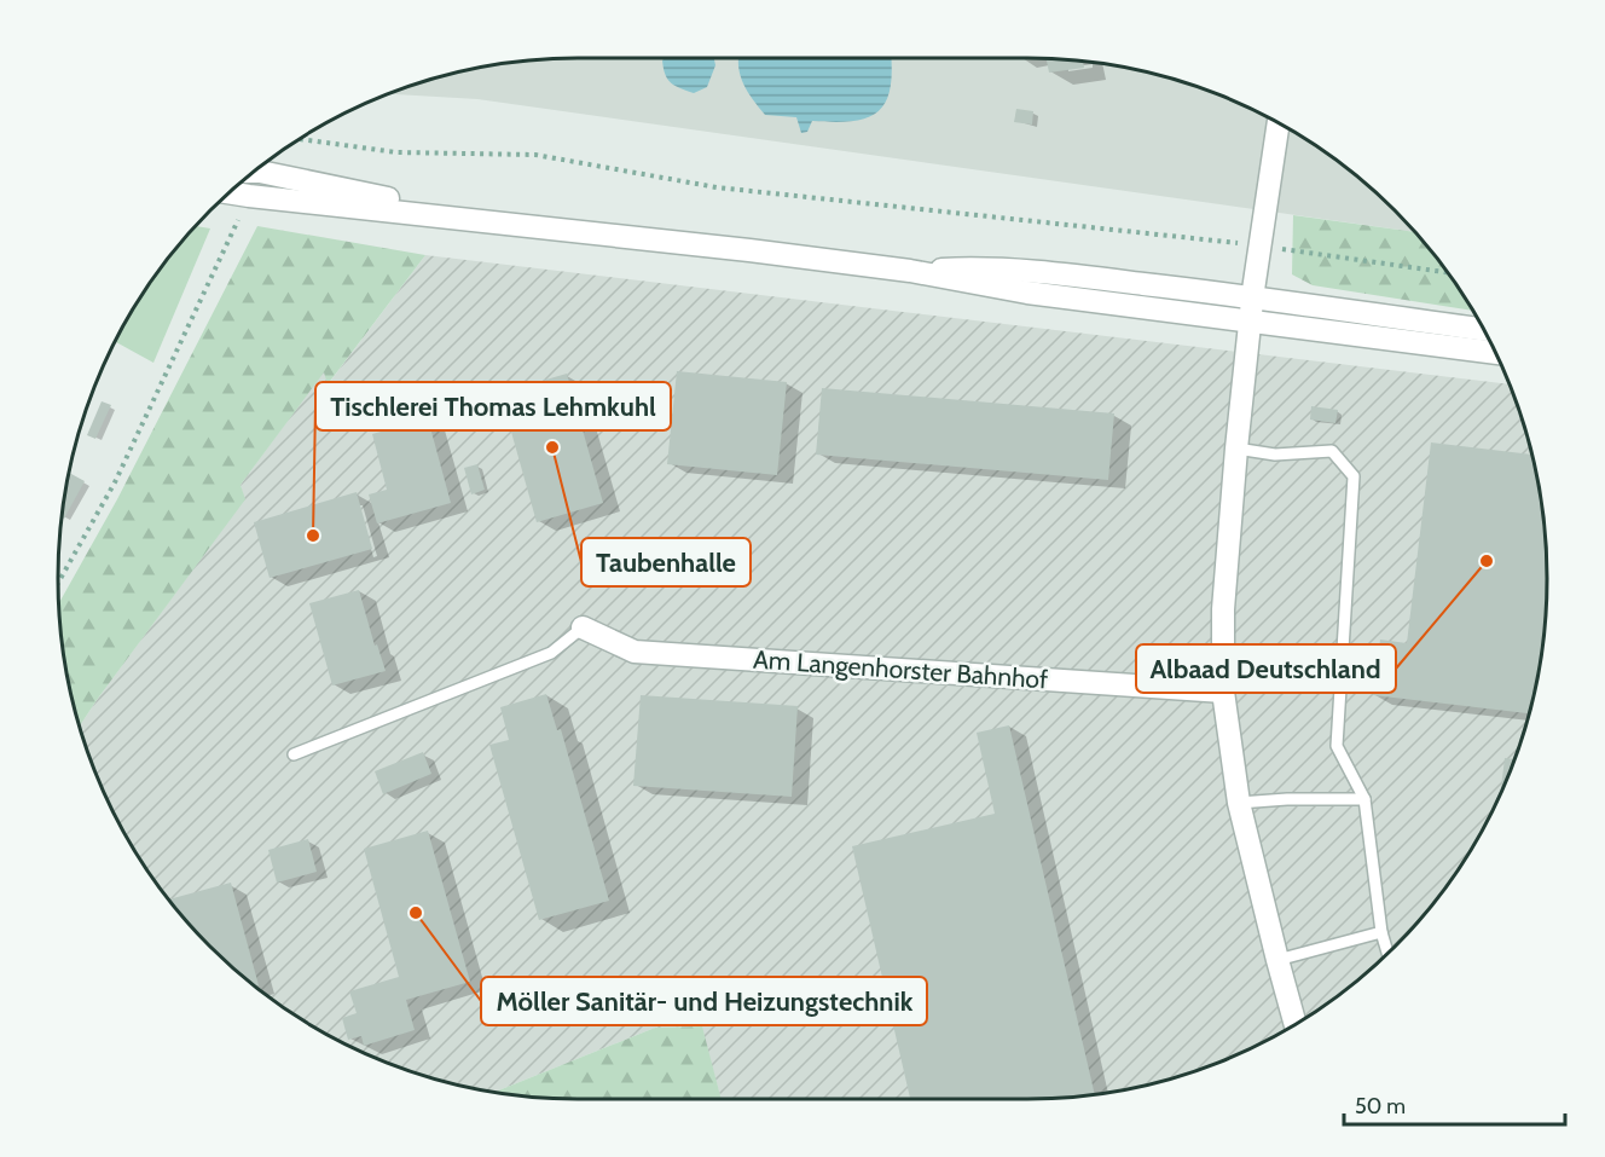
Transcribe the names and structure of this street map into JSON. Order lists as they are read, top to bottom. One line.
{"streets":{"street":["Am Langenhorster Bahnhof"]},"places":["Taubenhalle","Tischlerei Thomas Lehmkuhl","Albaad Deutschland","Möller Sanitär- und Heizungstechnik"],"scale_bar":"50 m"}
